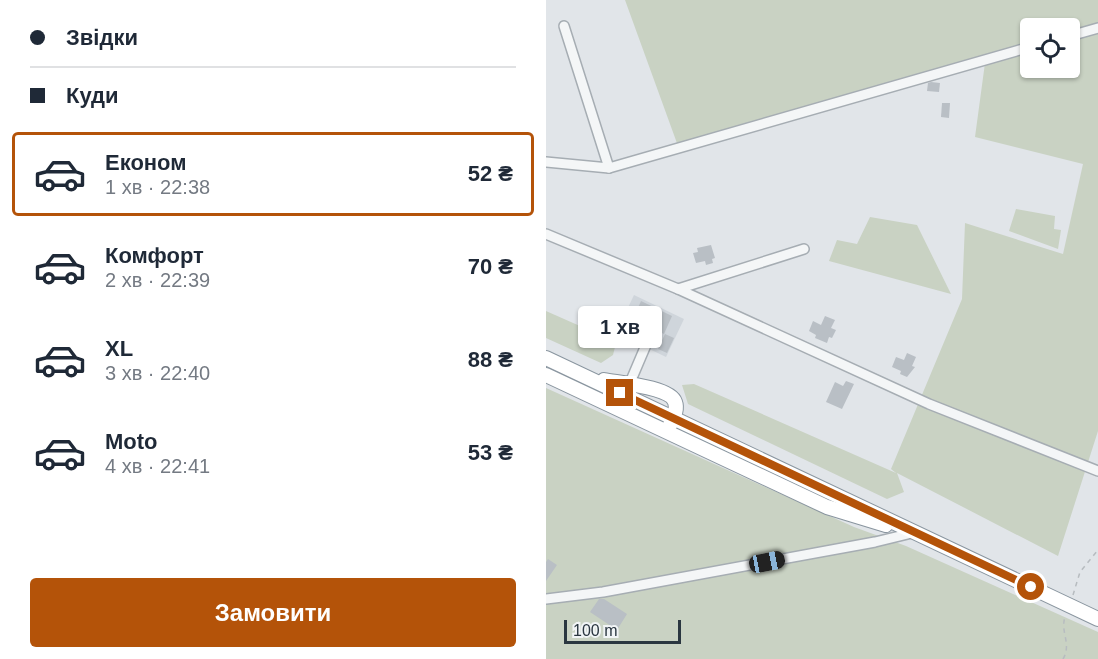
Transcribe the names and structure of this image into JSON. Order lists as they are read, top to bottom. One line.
{"scale_bar":"100 m","page":{"banner":["Звідки","Куди"],"list":[{"name":"Економ","note":"1 хв · 22:38","value":"52 ₴"},{"name":"Комфорт","note":"2 хв · 22:39","value":"70 ₴"},{"name":"XL","note":"3 хв · 22:40","value":"88 ₴"},{"name":"Moto","note":"4 хв · 22:41","value":"53 ₴"}],"bubble":"1 хв","buttons":"Замовити","scale":"100 m"}}
